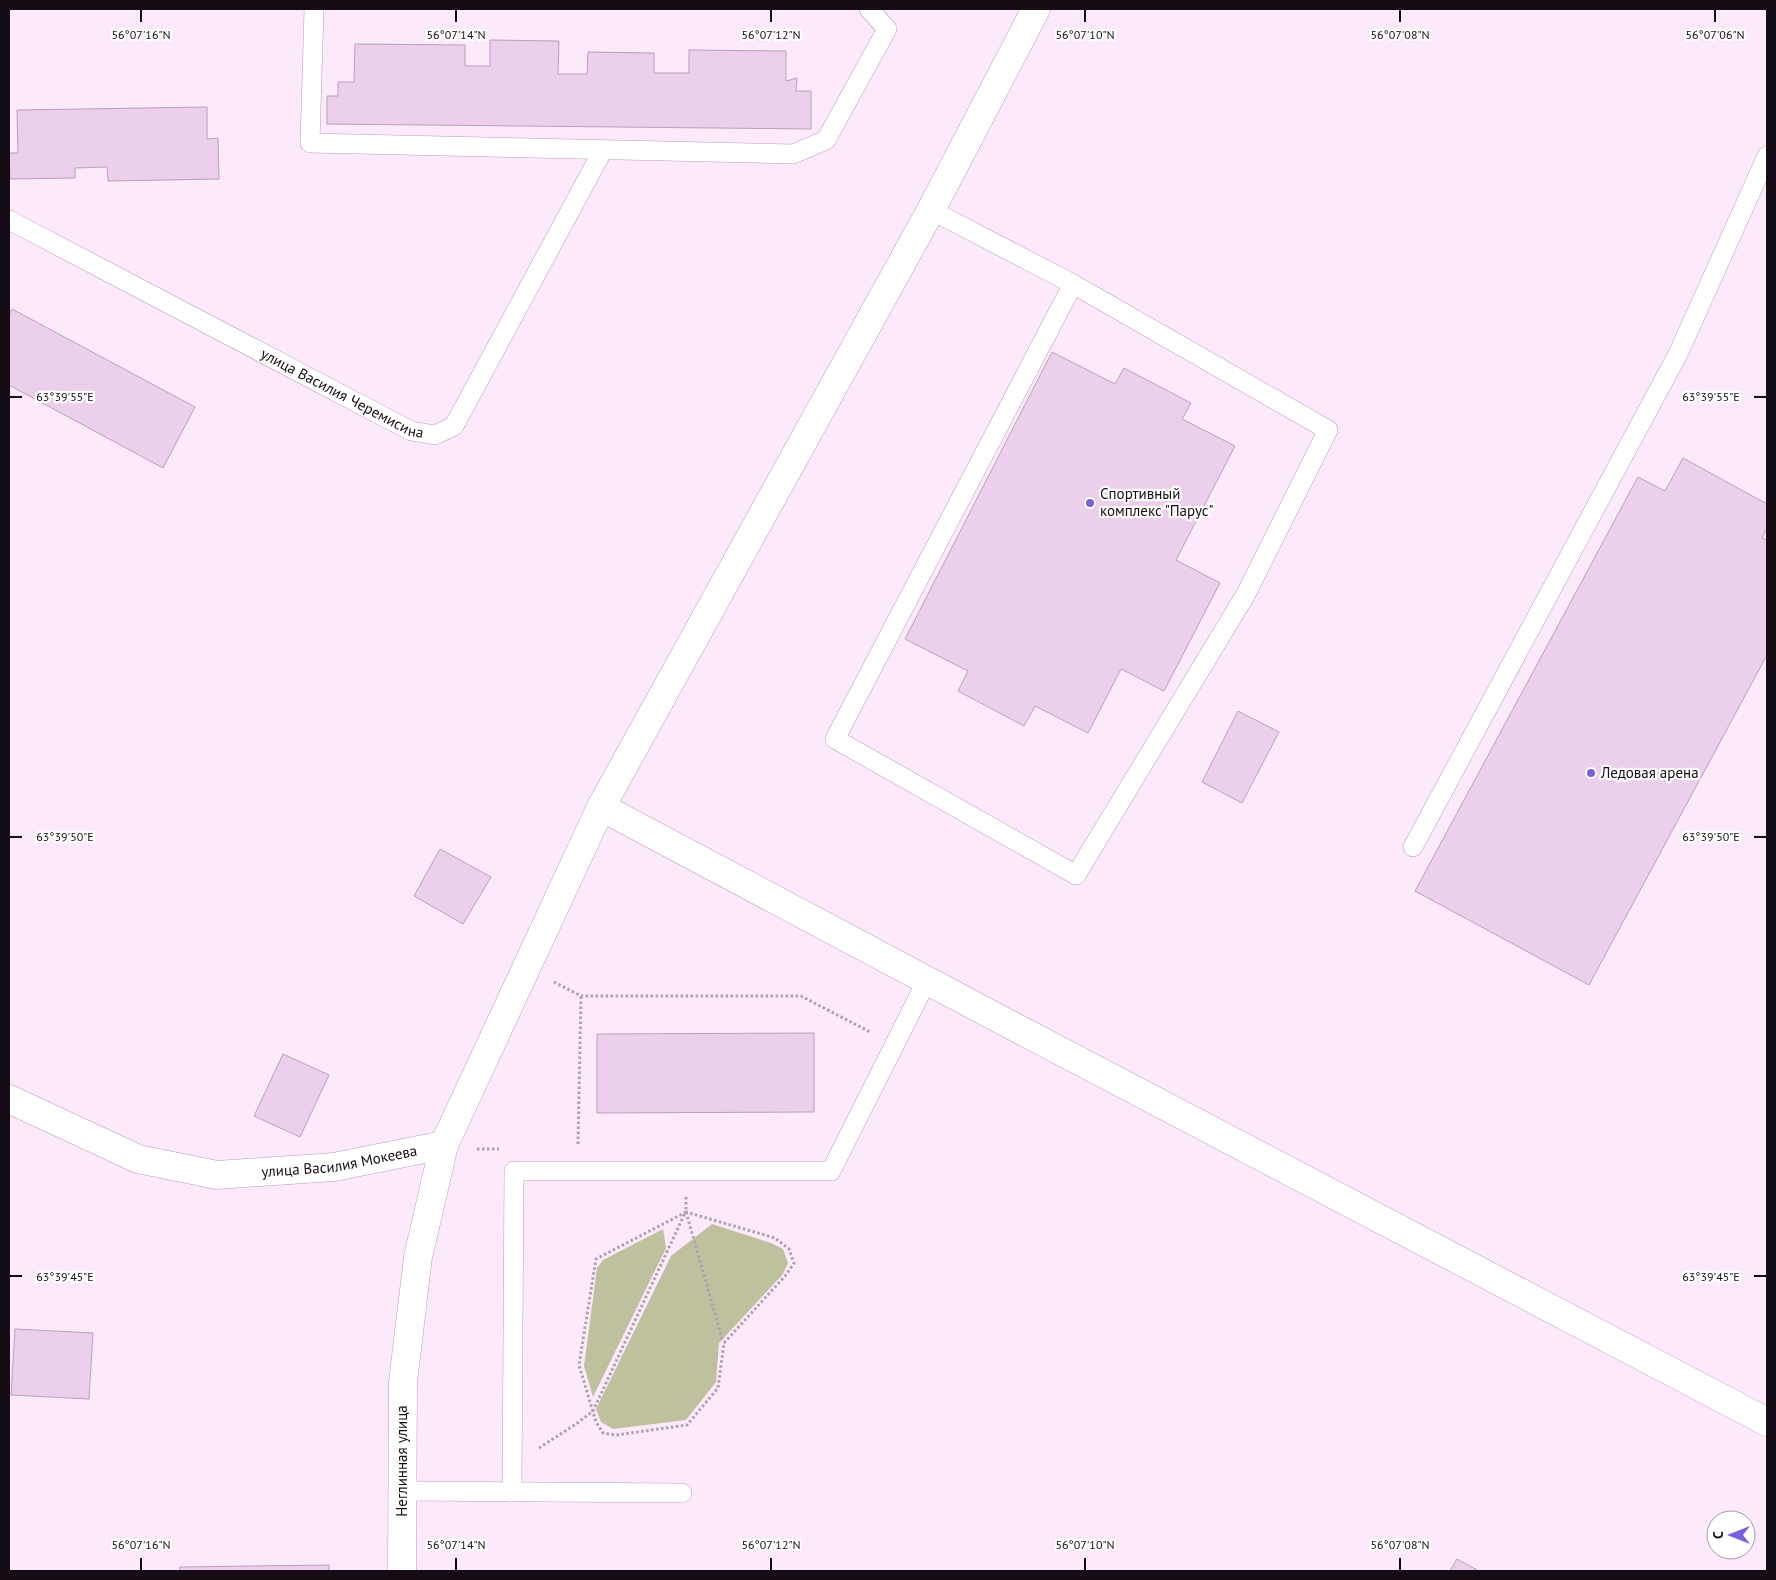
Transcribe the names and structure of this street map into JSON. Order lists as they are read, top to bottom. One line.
{"streets":{"street":["улица Василия Мокеева","Неглинная улица"],"lane":["улица Василия Черемисина"]},"crossings":[["улица Василия Мокеева","Неглинная улица"]],"places":["Спортивный комплекс \"Парус\"","Ледовая арена"],"north":"left","coordinates":["56°07'16\"N","56°07'14\"N","56°07'12\"N","56°07'10\"N","56°07'08\"N","56°07'06\"N","63°39'55\"E","63°39'50\"E","63°39'45\"E"]}
